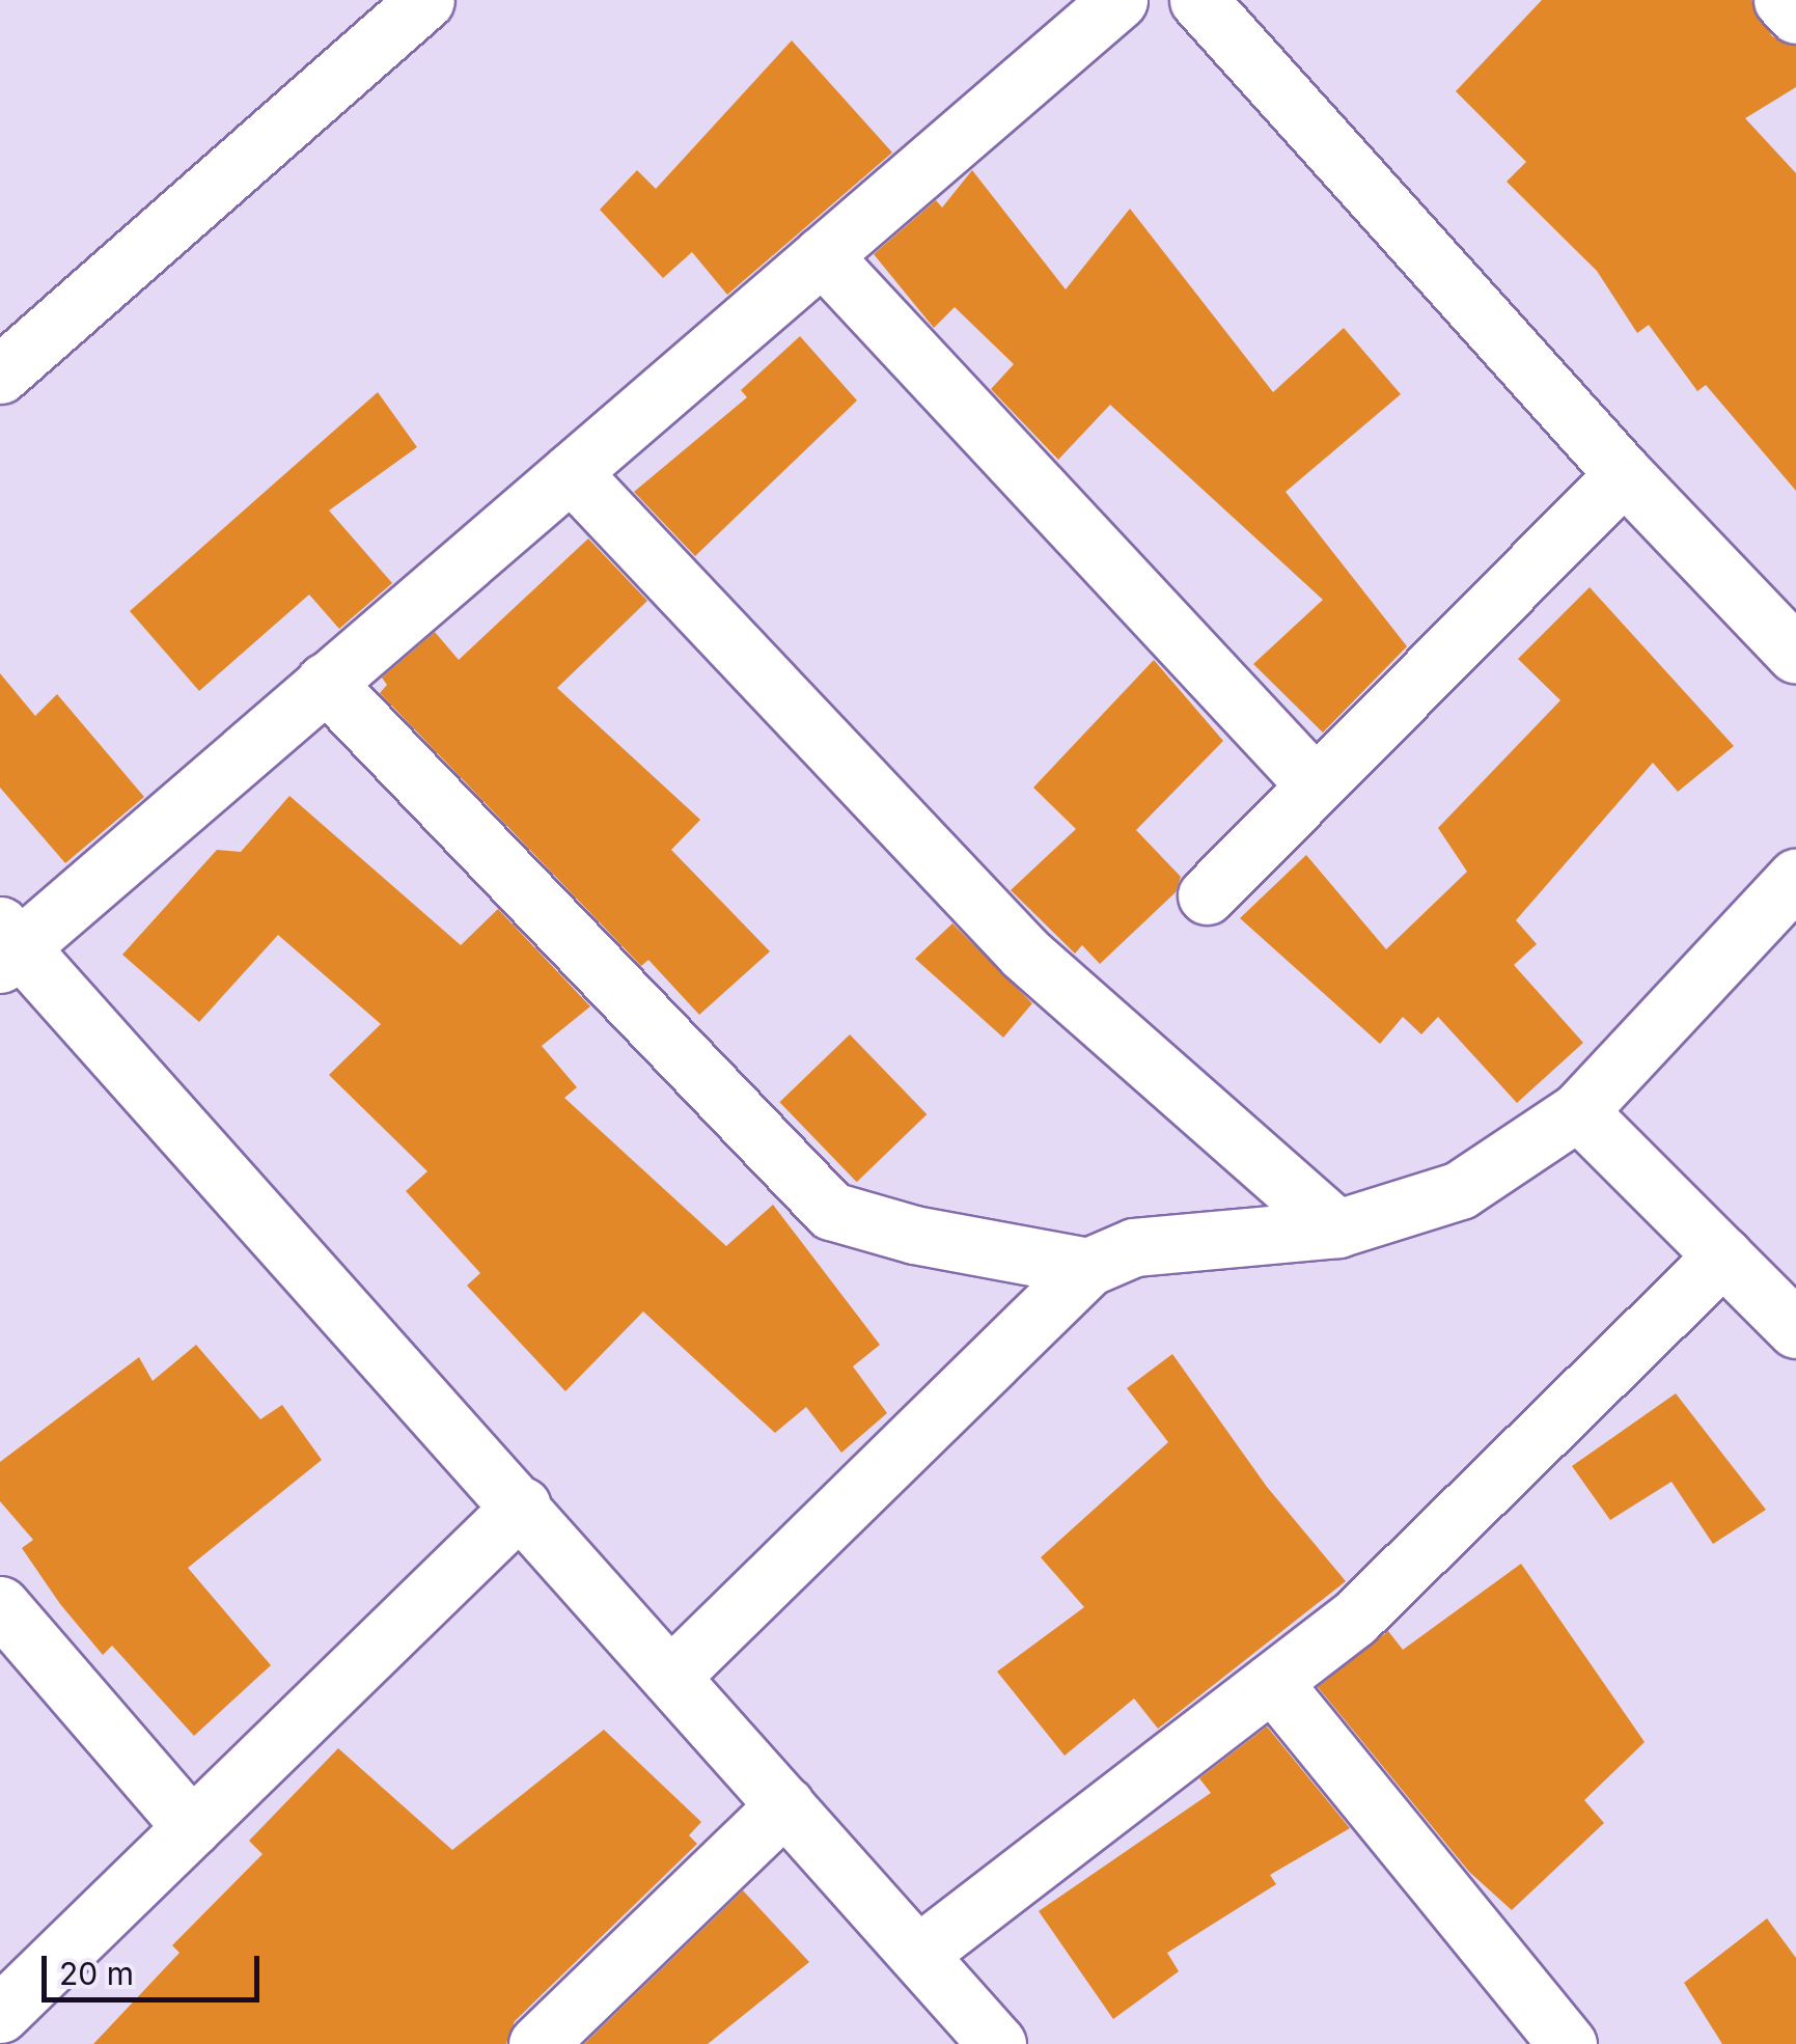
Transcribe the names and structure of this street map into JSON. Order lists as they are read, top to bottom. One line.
{"scale_bar":"20 m"}
